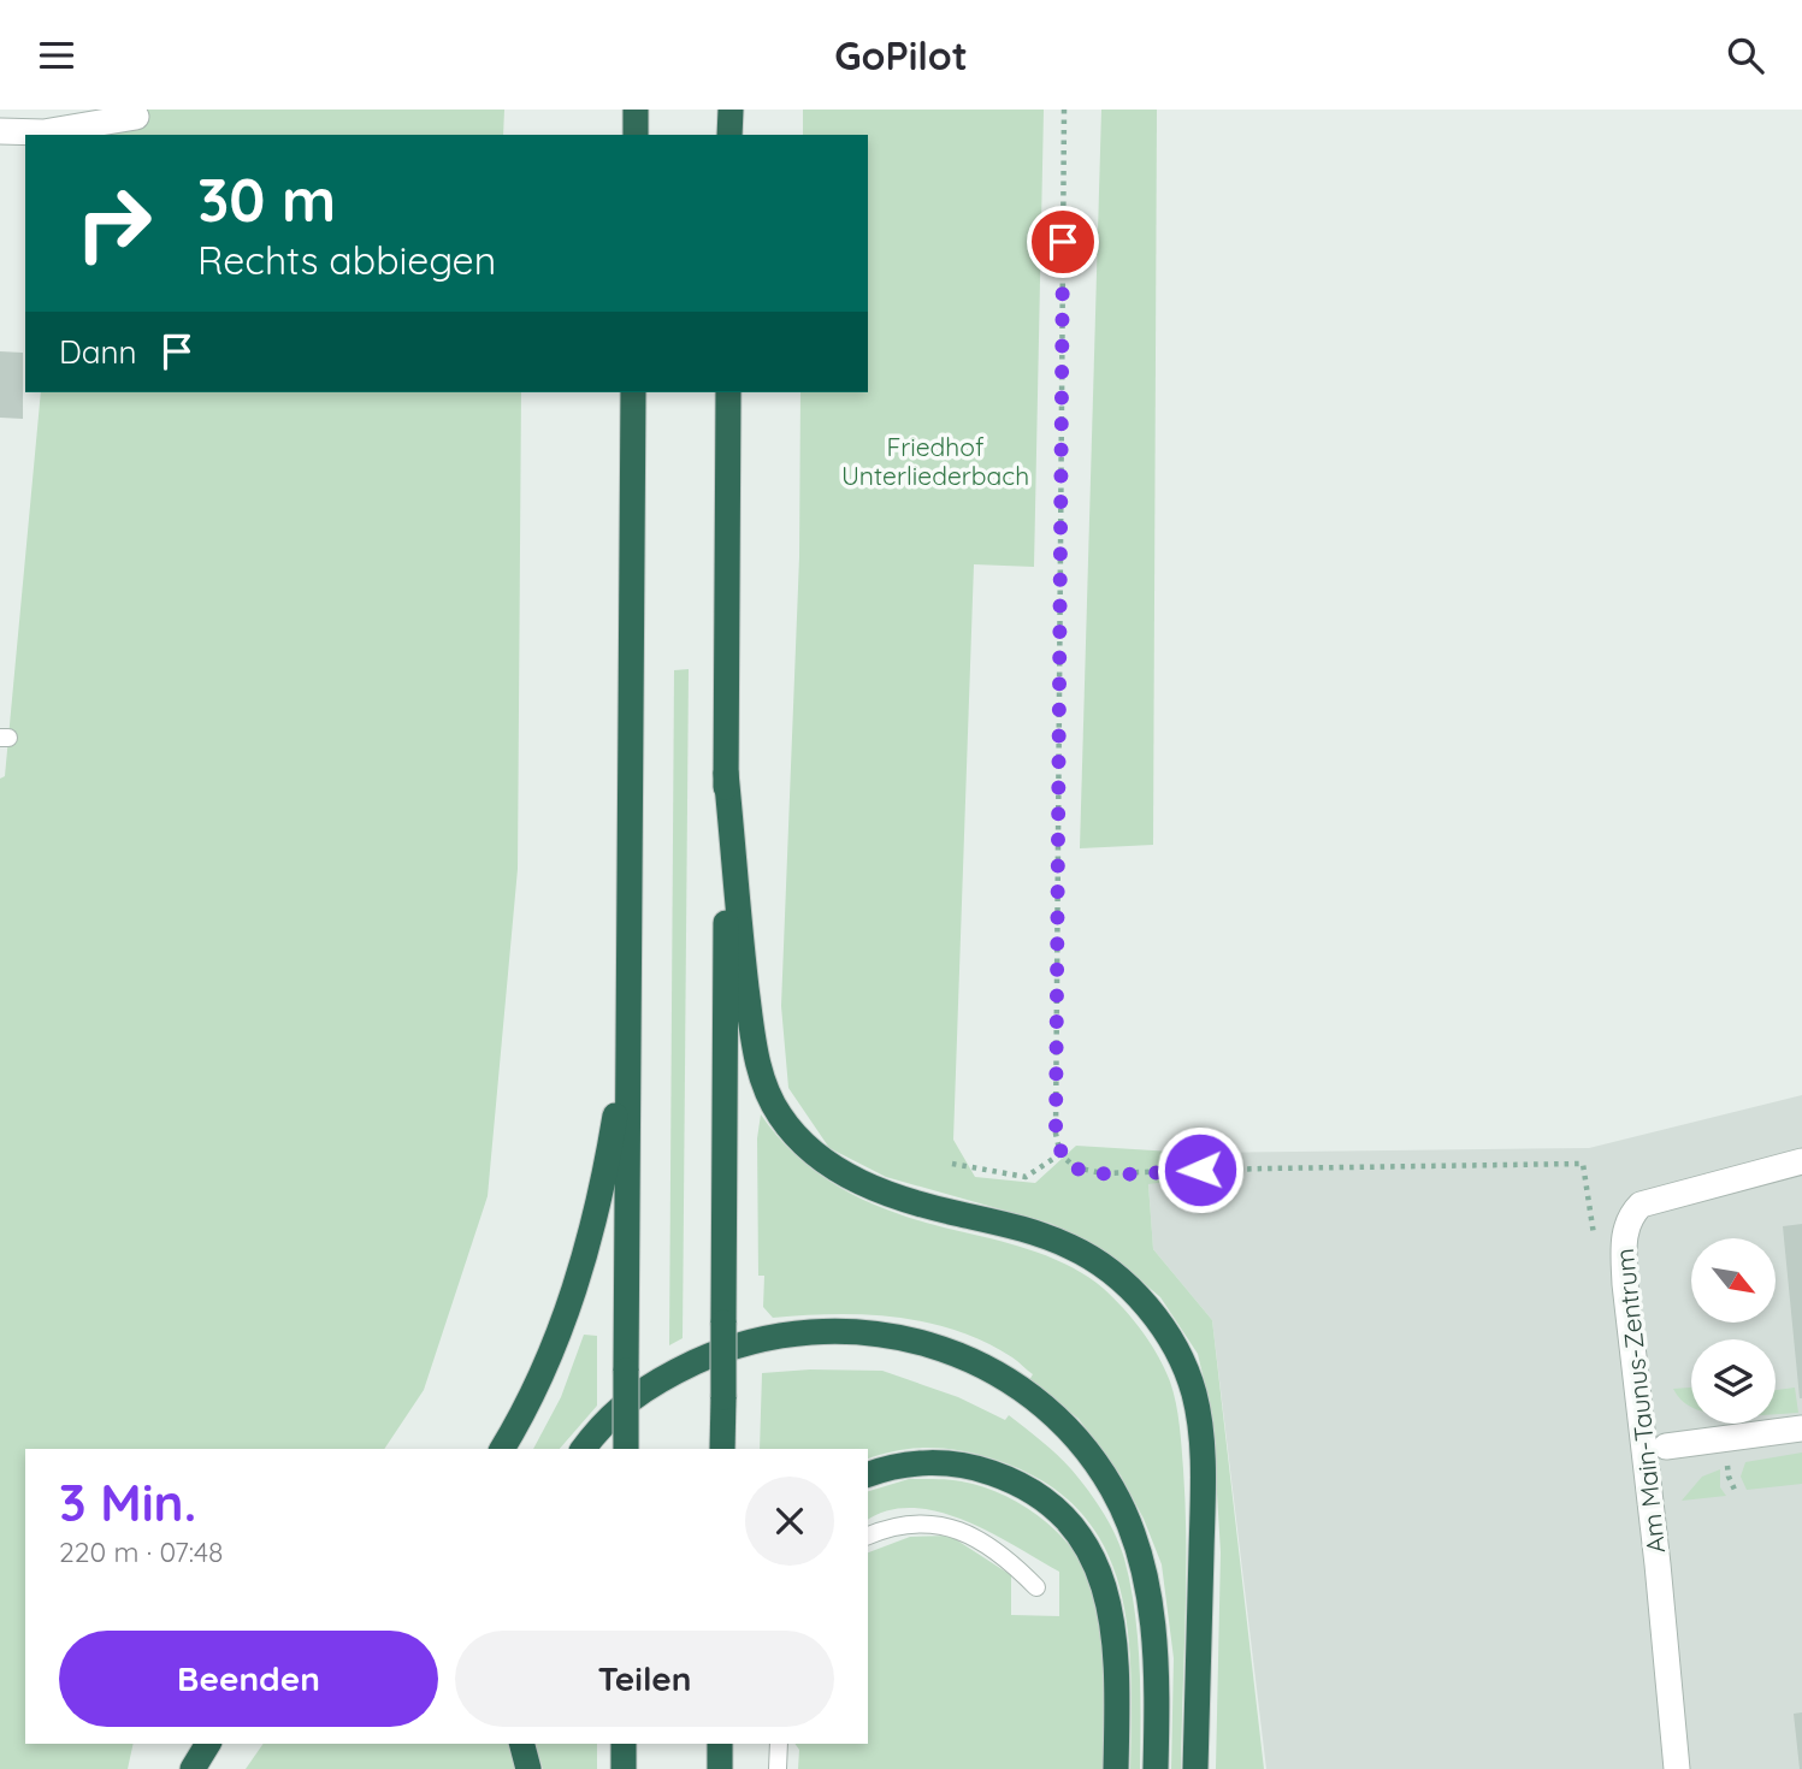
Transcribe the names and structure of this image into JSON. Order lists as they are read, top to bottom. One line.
{"streets":{"street":["Am Main-Taunus-Zentrum"]},"parks":["Friedhof Unterliederbach"],"north":"bottom right","page":{"header":"GoPilot","turn":["30 m","Rechts abbiegen"],"then":"Dann","heading":["3 Min.","220 m · 07:48"],"buttons":["Beenden","Teilen"]}}
